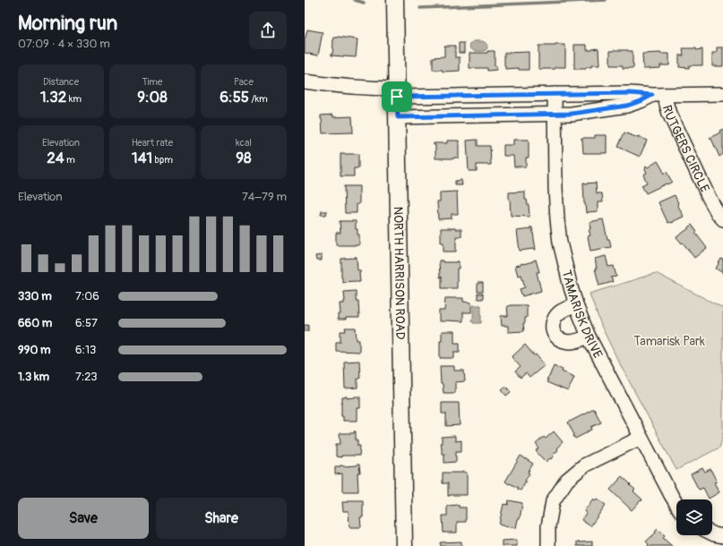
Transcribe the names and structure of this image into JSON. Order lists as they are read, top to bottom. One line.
{"streets":{"street":["RUTGERS CIRCLE","NORTH HARRISON ROAD","TAMARISK DRIVE"]},"parks":["Tamarisk Park"],"page":{"heading":["Morning run","07:09 · 4 × 330 m"],"stats":[["Distance","1.32 km"],["Time","9:08"],["Pace","6:55 /km"],["Elevation","24 m"],["Heart rate","141 bpm"],["kcal","98"]],"chart":["Elevation","74–79 m"],"list":[{"name":"330 m","note":"7:06"},{"name":"660 m","note":"6:57"},{"name":"990 m","note":"6:13"},{"name":"1.3 km","note":"7:23"}],"buttons":["Save","Share"]}}
